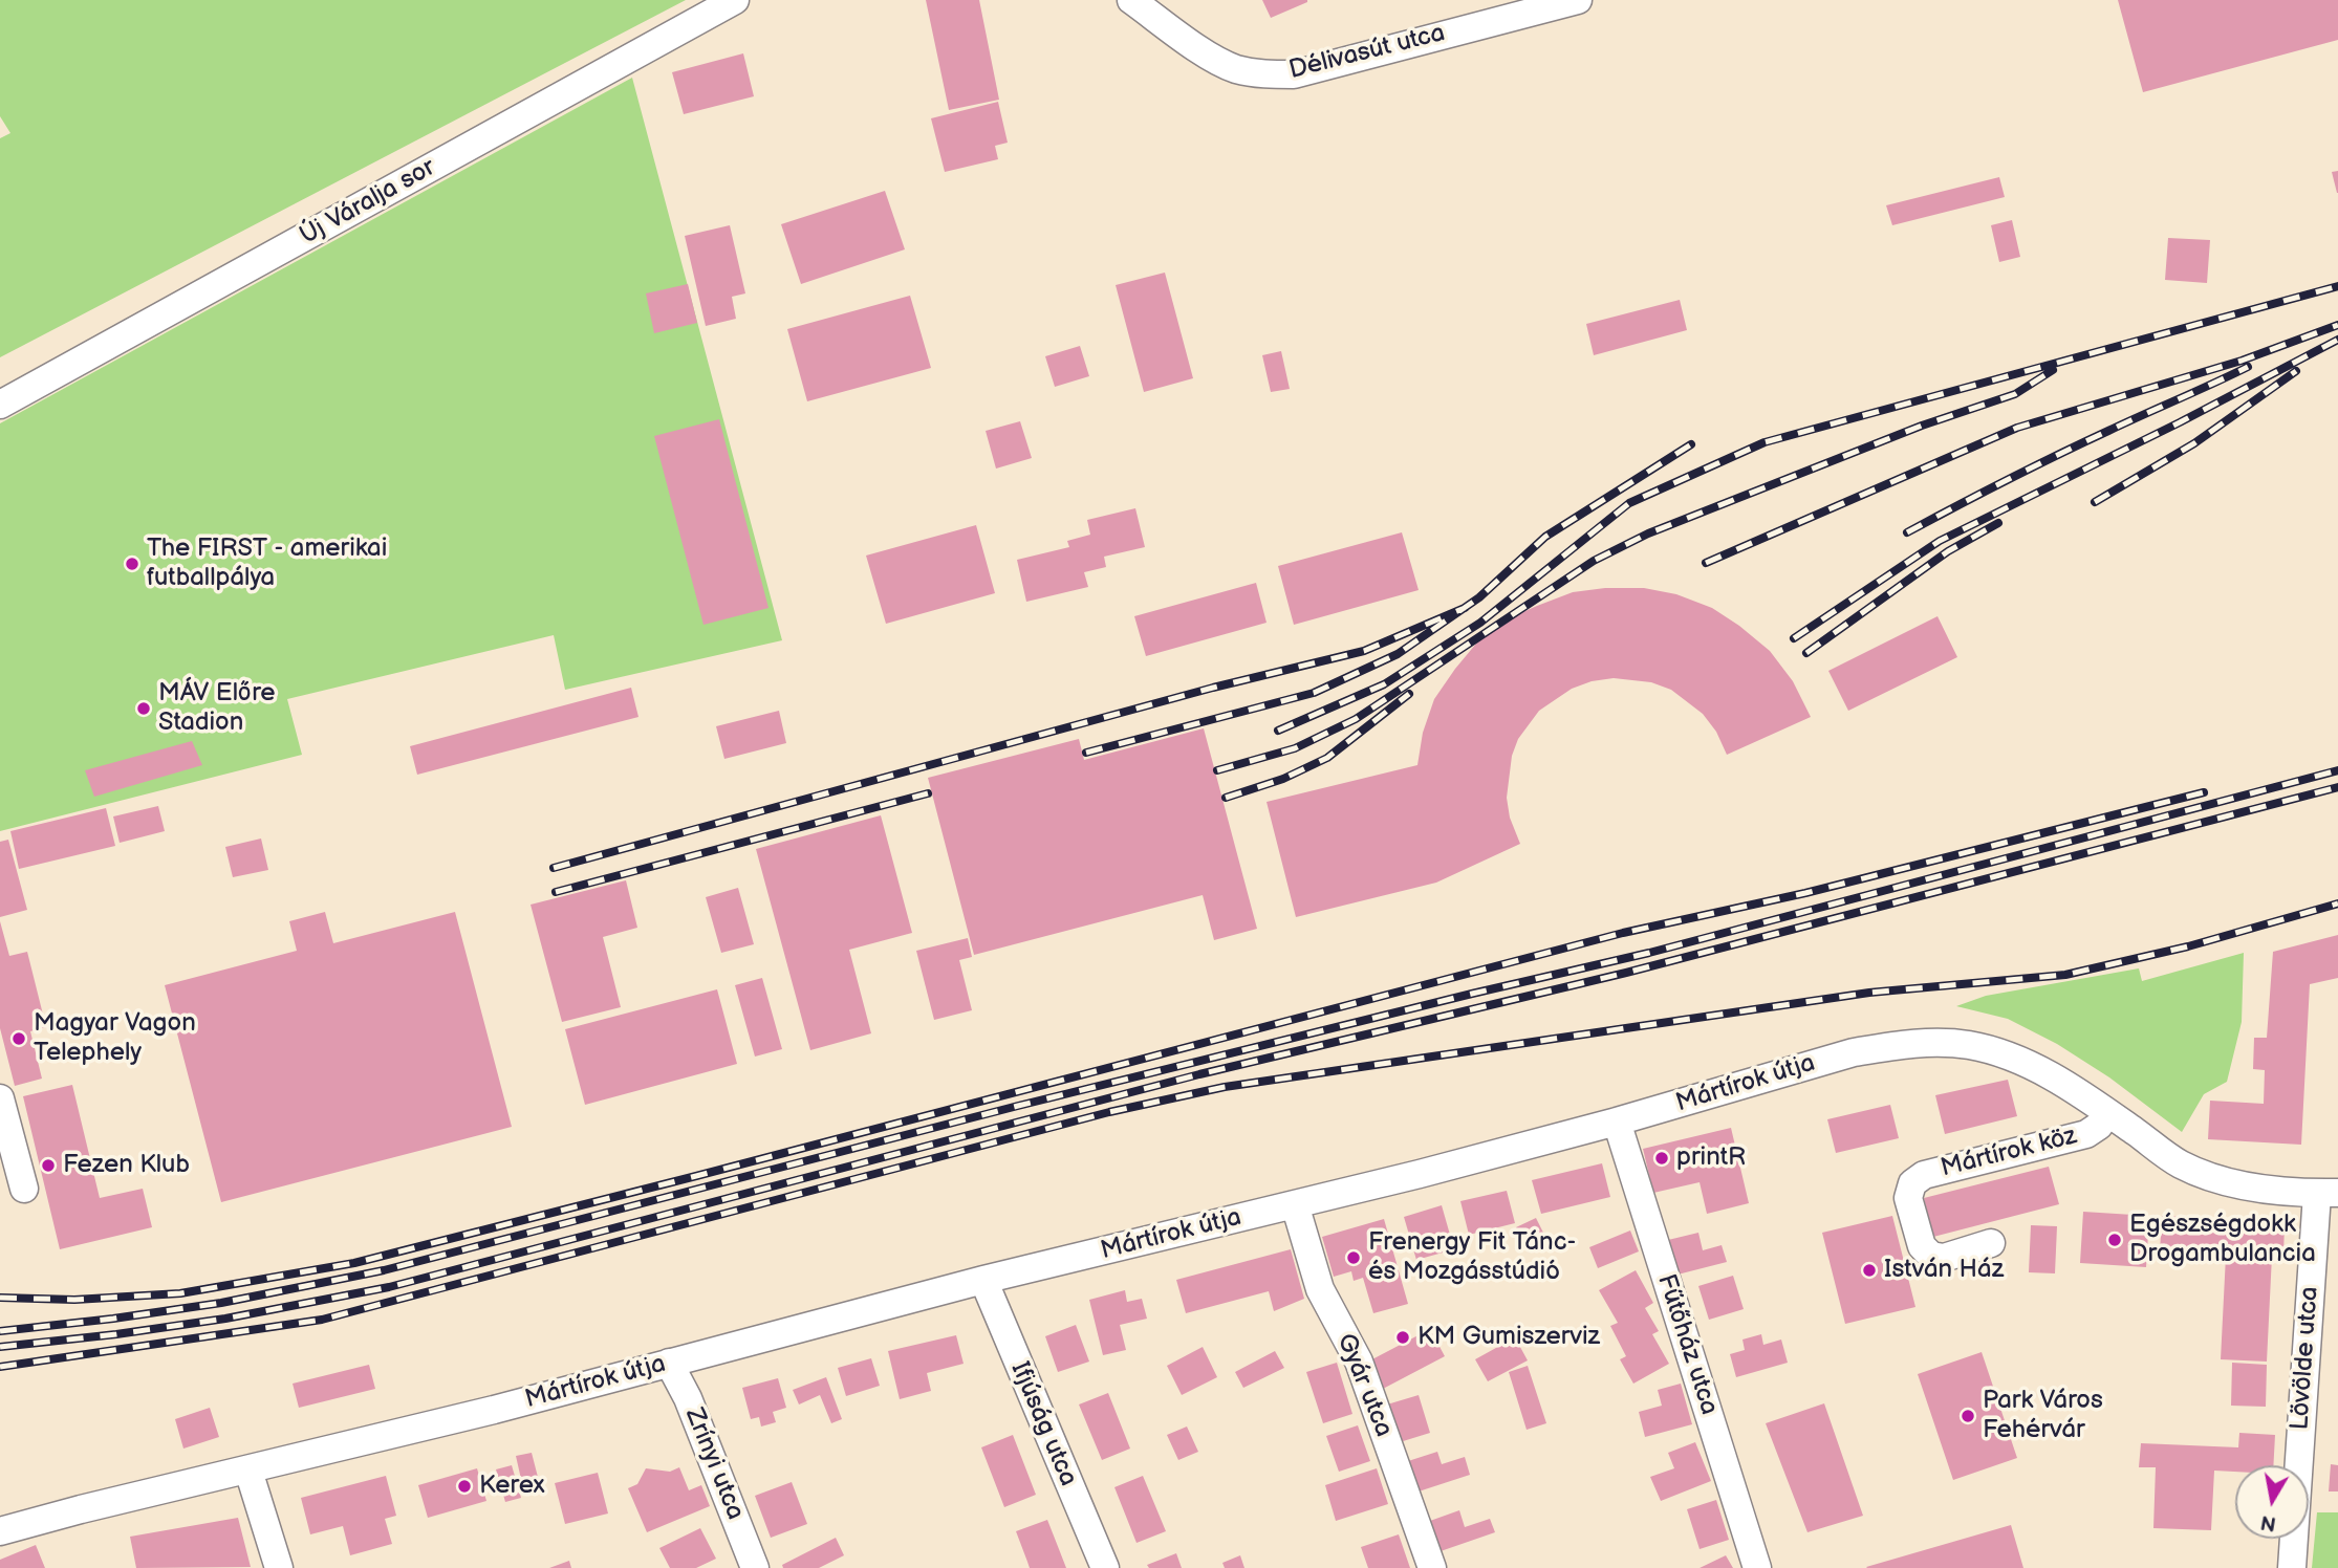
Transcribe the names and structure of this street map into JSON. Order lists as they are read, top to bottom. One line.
{"streets":{"street":["Délivasút utca","Új Váralja sor","Mártírok útja","Mártírok köz","Fűtőház utca","Lövölde utca","Gyár utca","Ifjúság utca","Zrínyi utca"]},"crossings":[["Mártírok útja","Mártírok köz"],["Mártírok útja","Fűtőház utca"],["Mártírok útja","Lövölde utca"],["Mártírok útja","Gyár utca"],["Mártírok útja","Ifjúság utca"],["Mártírok útja","Zrínyi utca"]],"places":["The FIRST - amerikai futballpálya","MÁV Előre Stadion","Magyar Vagon Telephely","printR","Fezen Klub","Egészségdokk Drogambulancia","Frenergy Fit Tánc- és Mozgásstúdió","István Ház","KM Gumiszerviz","Park Város Fehérvár","Kerex"],"north":"bottom"}
